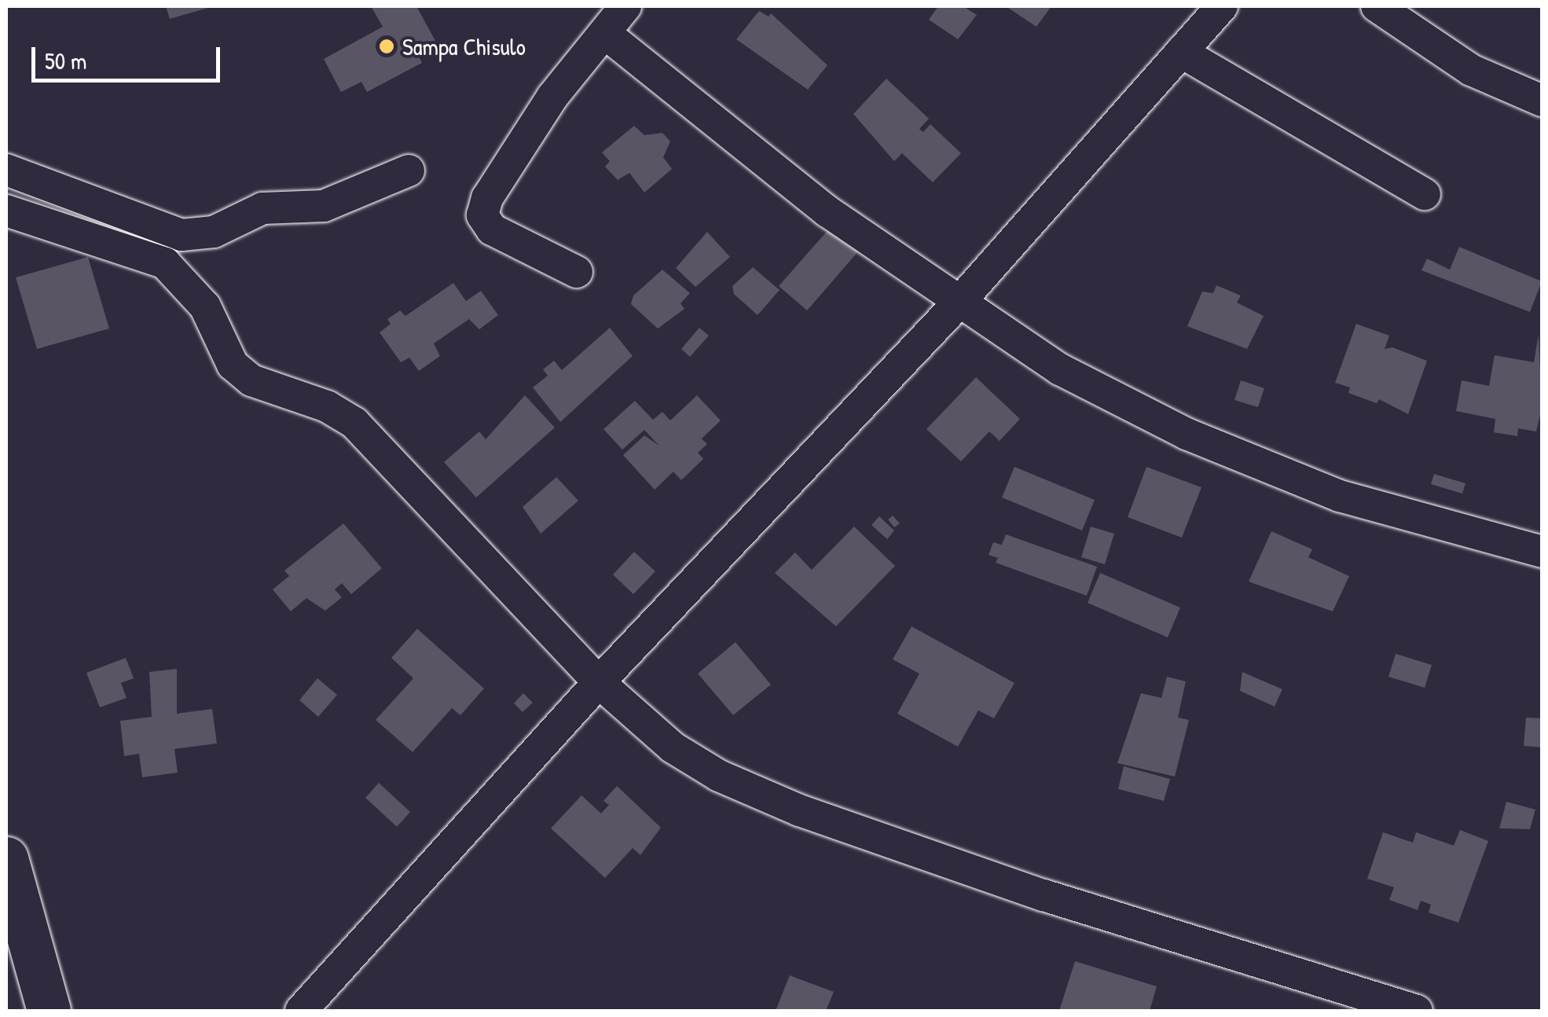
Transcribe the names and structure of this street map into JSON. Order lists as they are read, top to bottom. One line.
{"places":["Sampa Chisulo"],"scale_bar":"50 m"}
